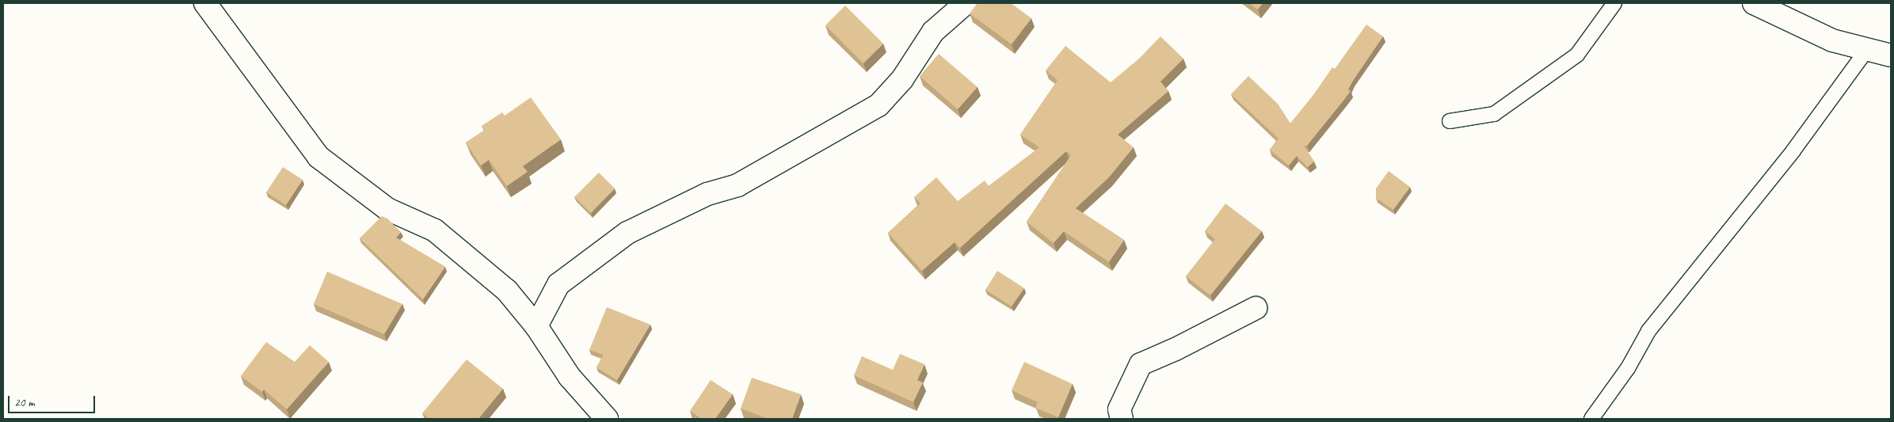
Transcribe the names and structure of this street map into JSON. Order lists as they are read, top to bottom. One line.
{"scale_bar":"20 m"}
